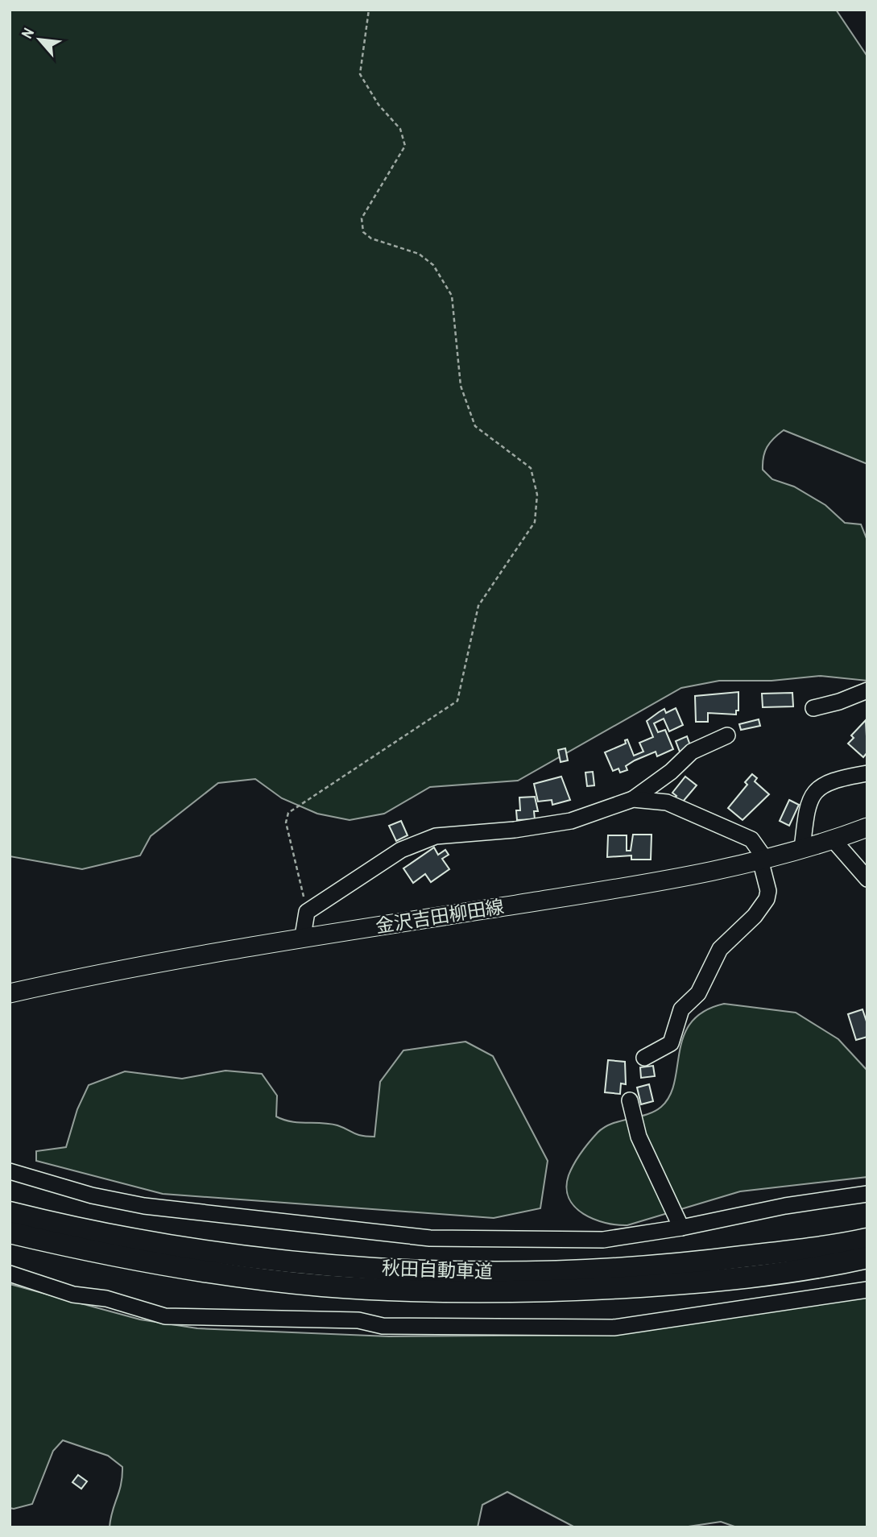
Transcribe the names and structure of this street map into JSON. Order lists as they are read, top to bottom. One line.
{"streets":{"highway":["秋田自動車道"],"main road":["金沢吉田柳田線"]},"north":"top left"}
